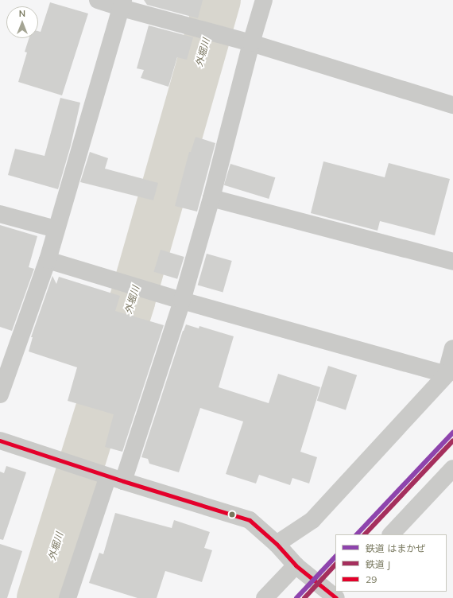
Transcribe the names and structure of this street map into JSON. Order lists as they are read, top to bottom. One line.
{"water":["外堀川"],"lines":["rail line はまかぜ","rail line J","transit line 29"],"legend":["鉄道 はまかぜ","鉄道 J","29"],"north":"top"}
